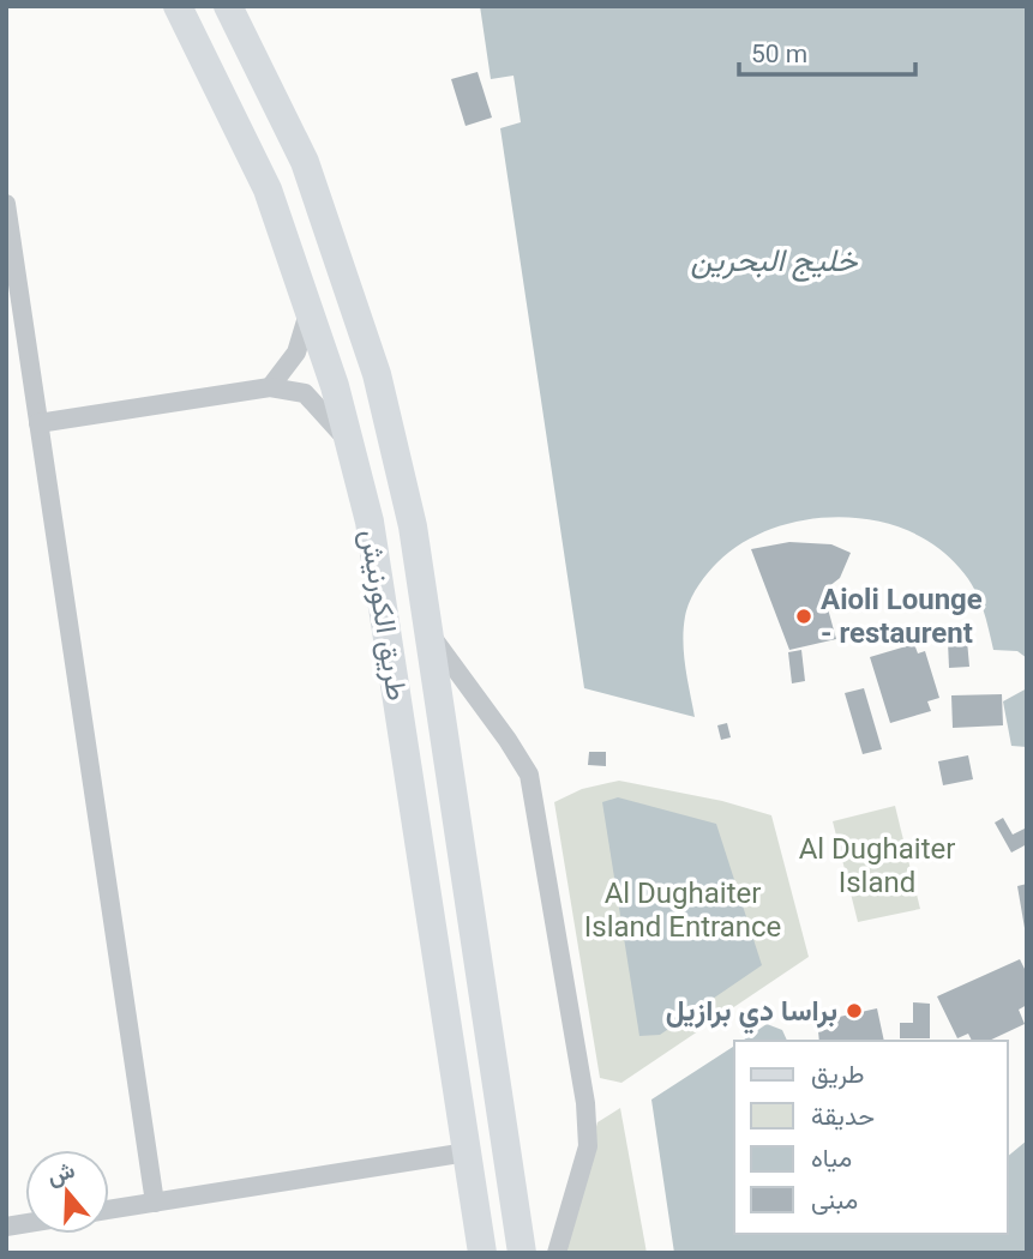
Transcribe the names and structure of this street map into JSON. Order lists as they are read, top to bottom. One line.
{"streets":{"main road":["طريق الكورنيش"]},"water":["خليج البحرين"],"parks":["Al Dughaiter Island","Al Dughaiter Island Entrance"],"places":["Aioli Lounge - restaurent","براسا دي برازيل"],"legend":["طريق","حديقة","مياه","مبنى"],"scale_bar":"50 m","north":"top"}
